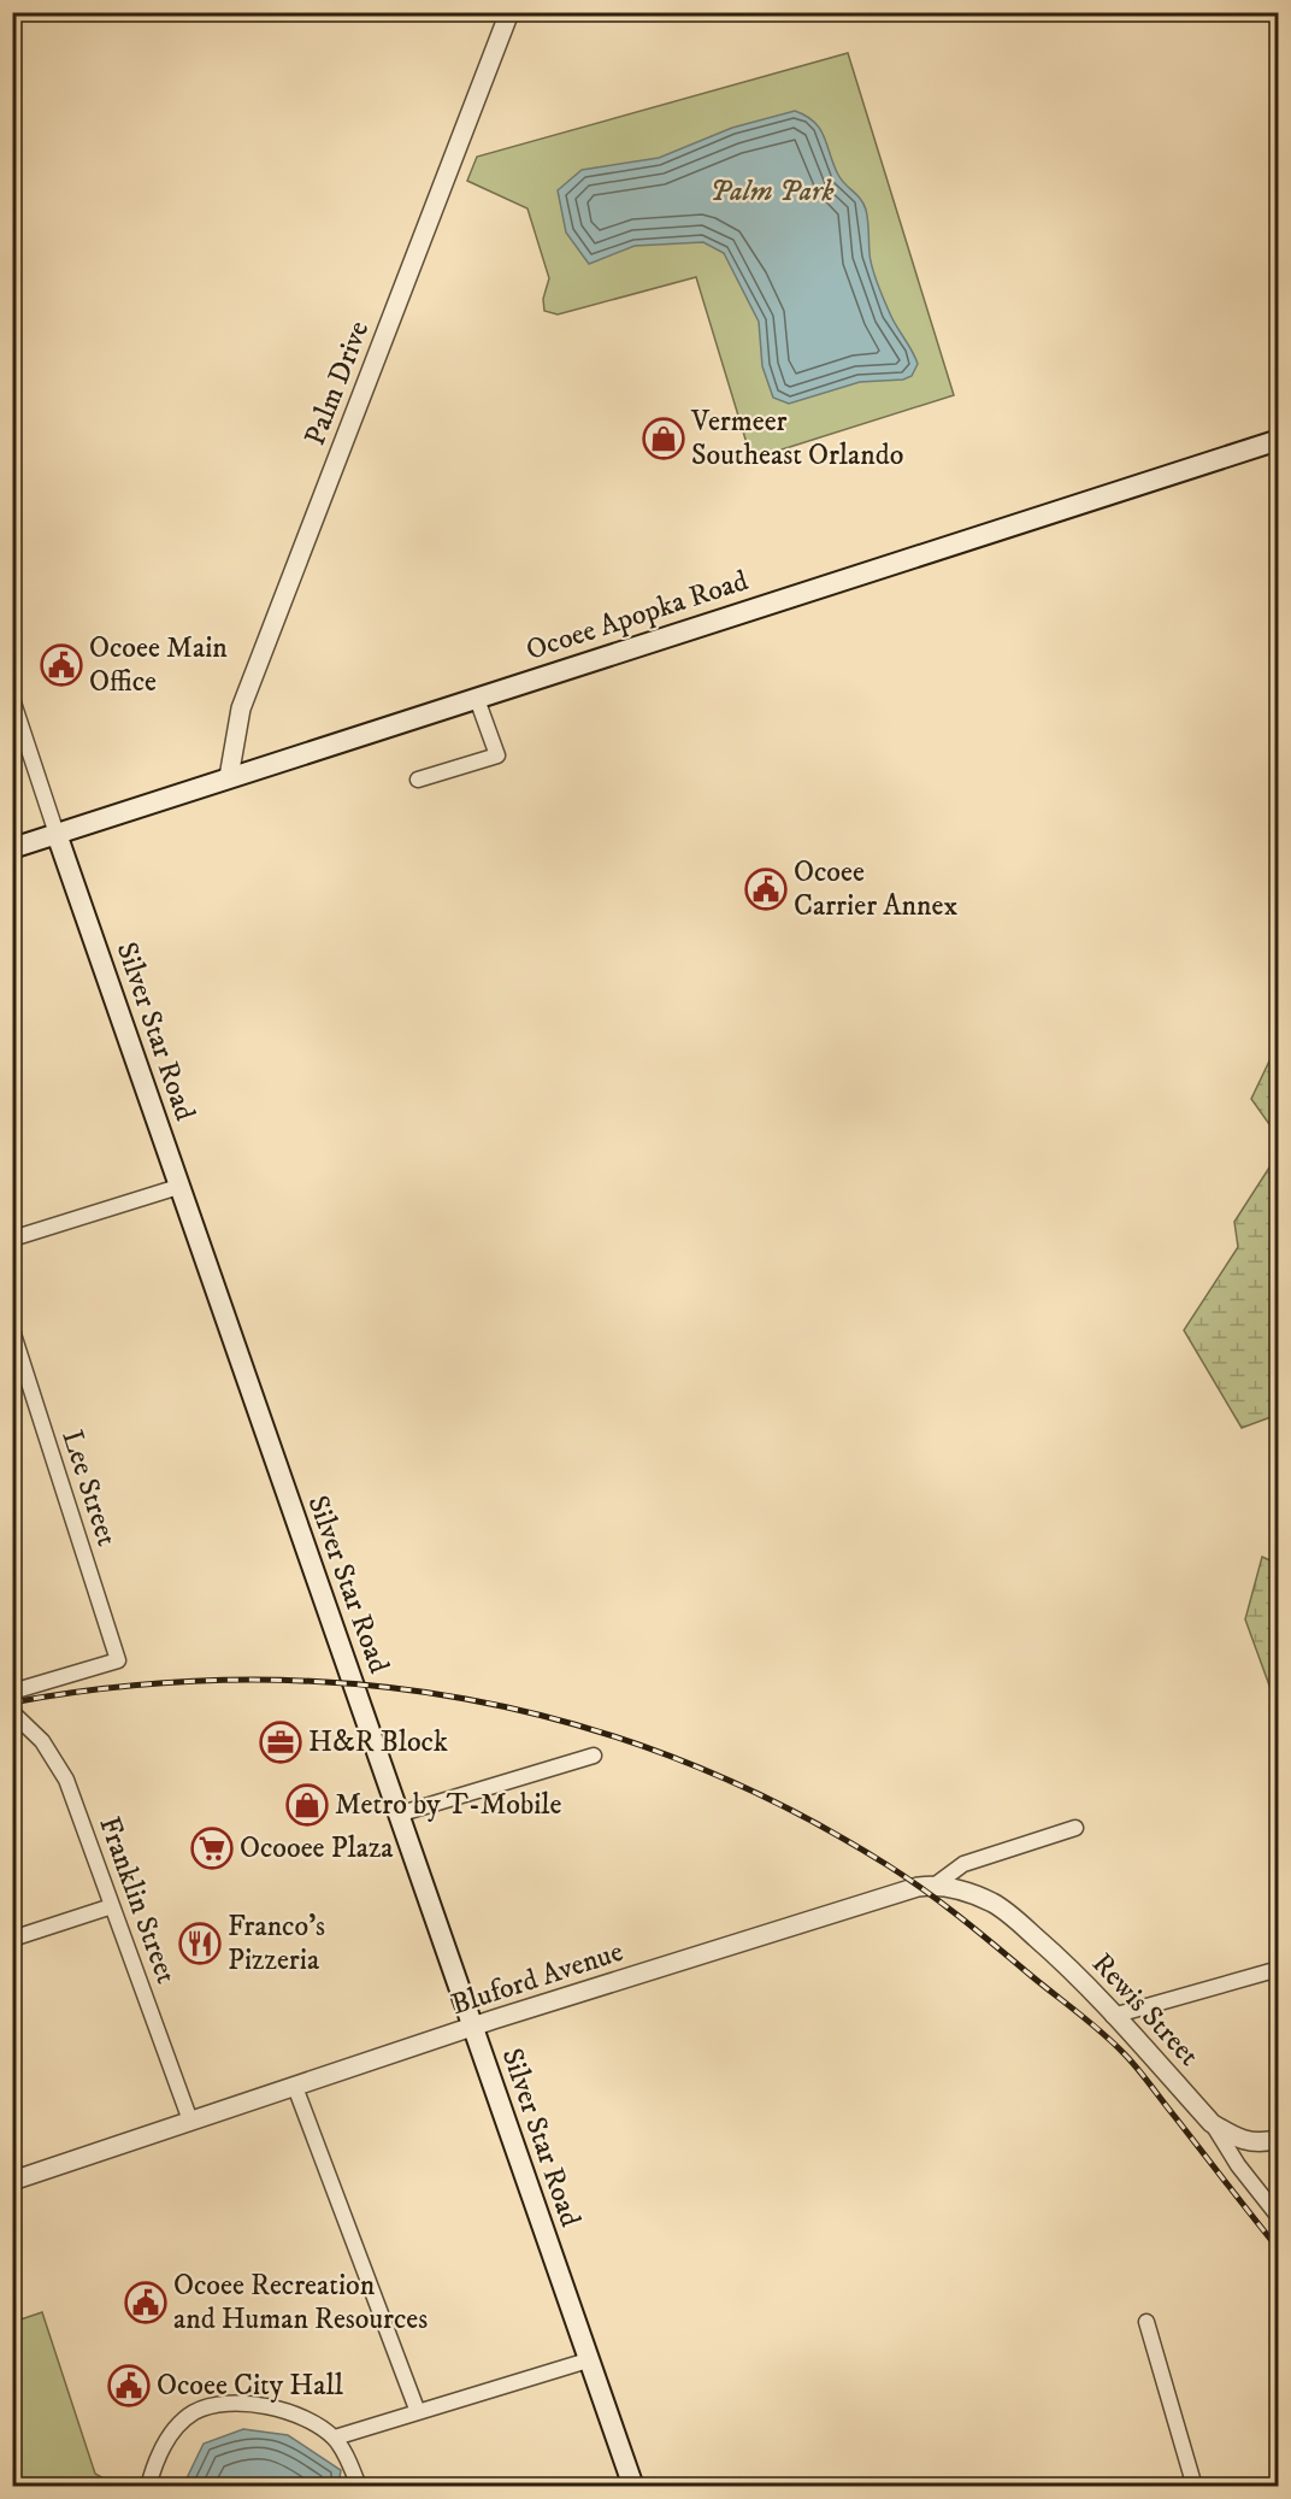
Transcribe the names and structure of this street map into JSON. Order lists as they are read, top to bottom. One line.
{"streets":{"main road":["Ocoee Apopka Road","Silver Star Road"],"street":["Palm Drive","Lee Street","Franklin Street","Bluford Avenue","Rewis Street"]},"crossings":[["Palm Drive","Ocoee Apopka Road"],["Ocoee Apopka Road","Silver Star Road"],["Silver Star Road","Bluford Avenue"],["Franklin Street","Bluford Avenue"],["Bluford Avenue","Rewis Street"]],"parks":["Palm Park"],"places":{"shop":["Vermeer Southeast Orlando","Metro by T-Mobile"],"public building":["Ocoee Main Office","Ocoee Carrier Annex","Ocoee Recreation and Human Resources","Ocoee City Hall"],"office":["H&R Block"],"supermarket":["Ocooee Plaza"],"restaurant":["Franco's Pizzeria"]}}
